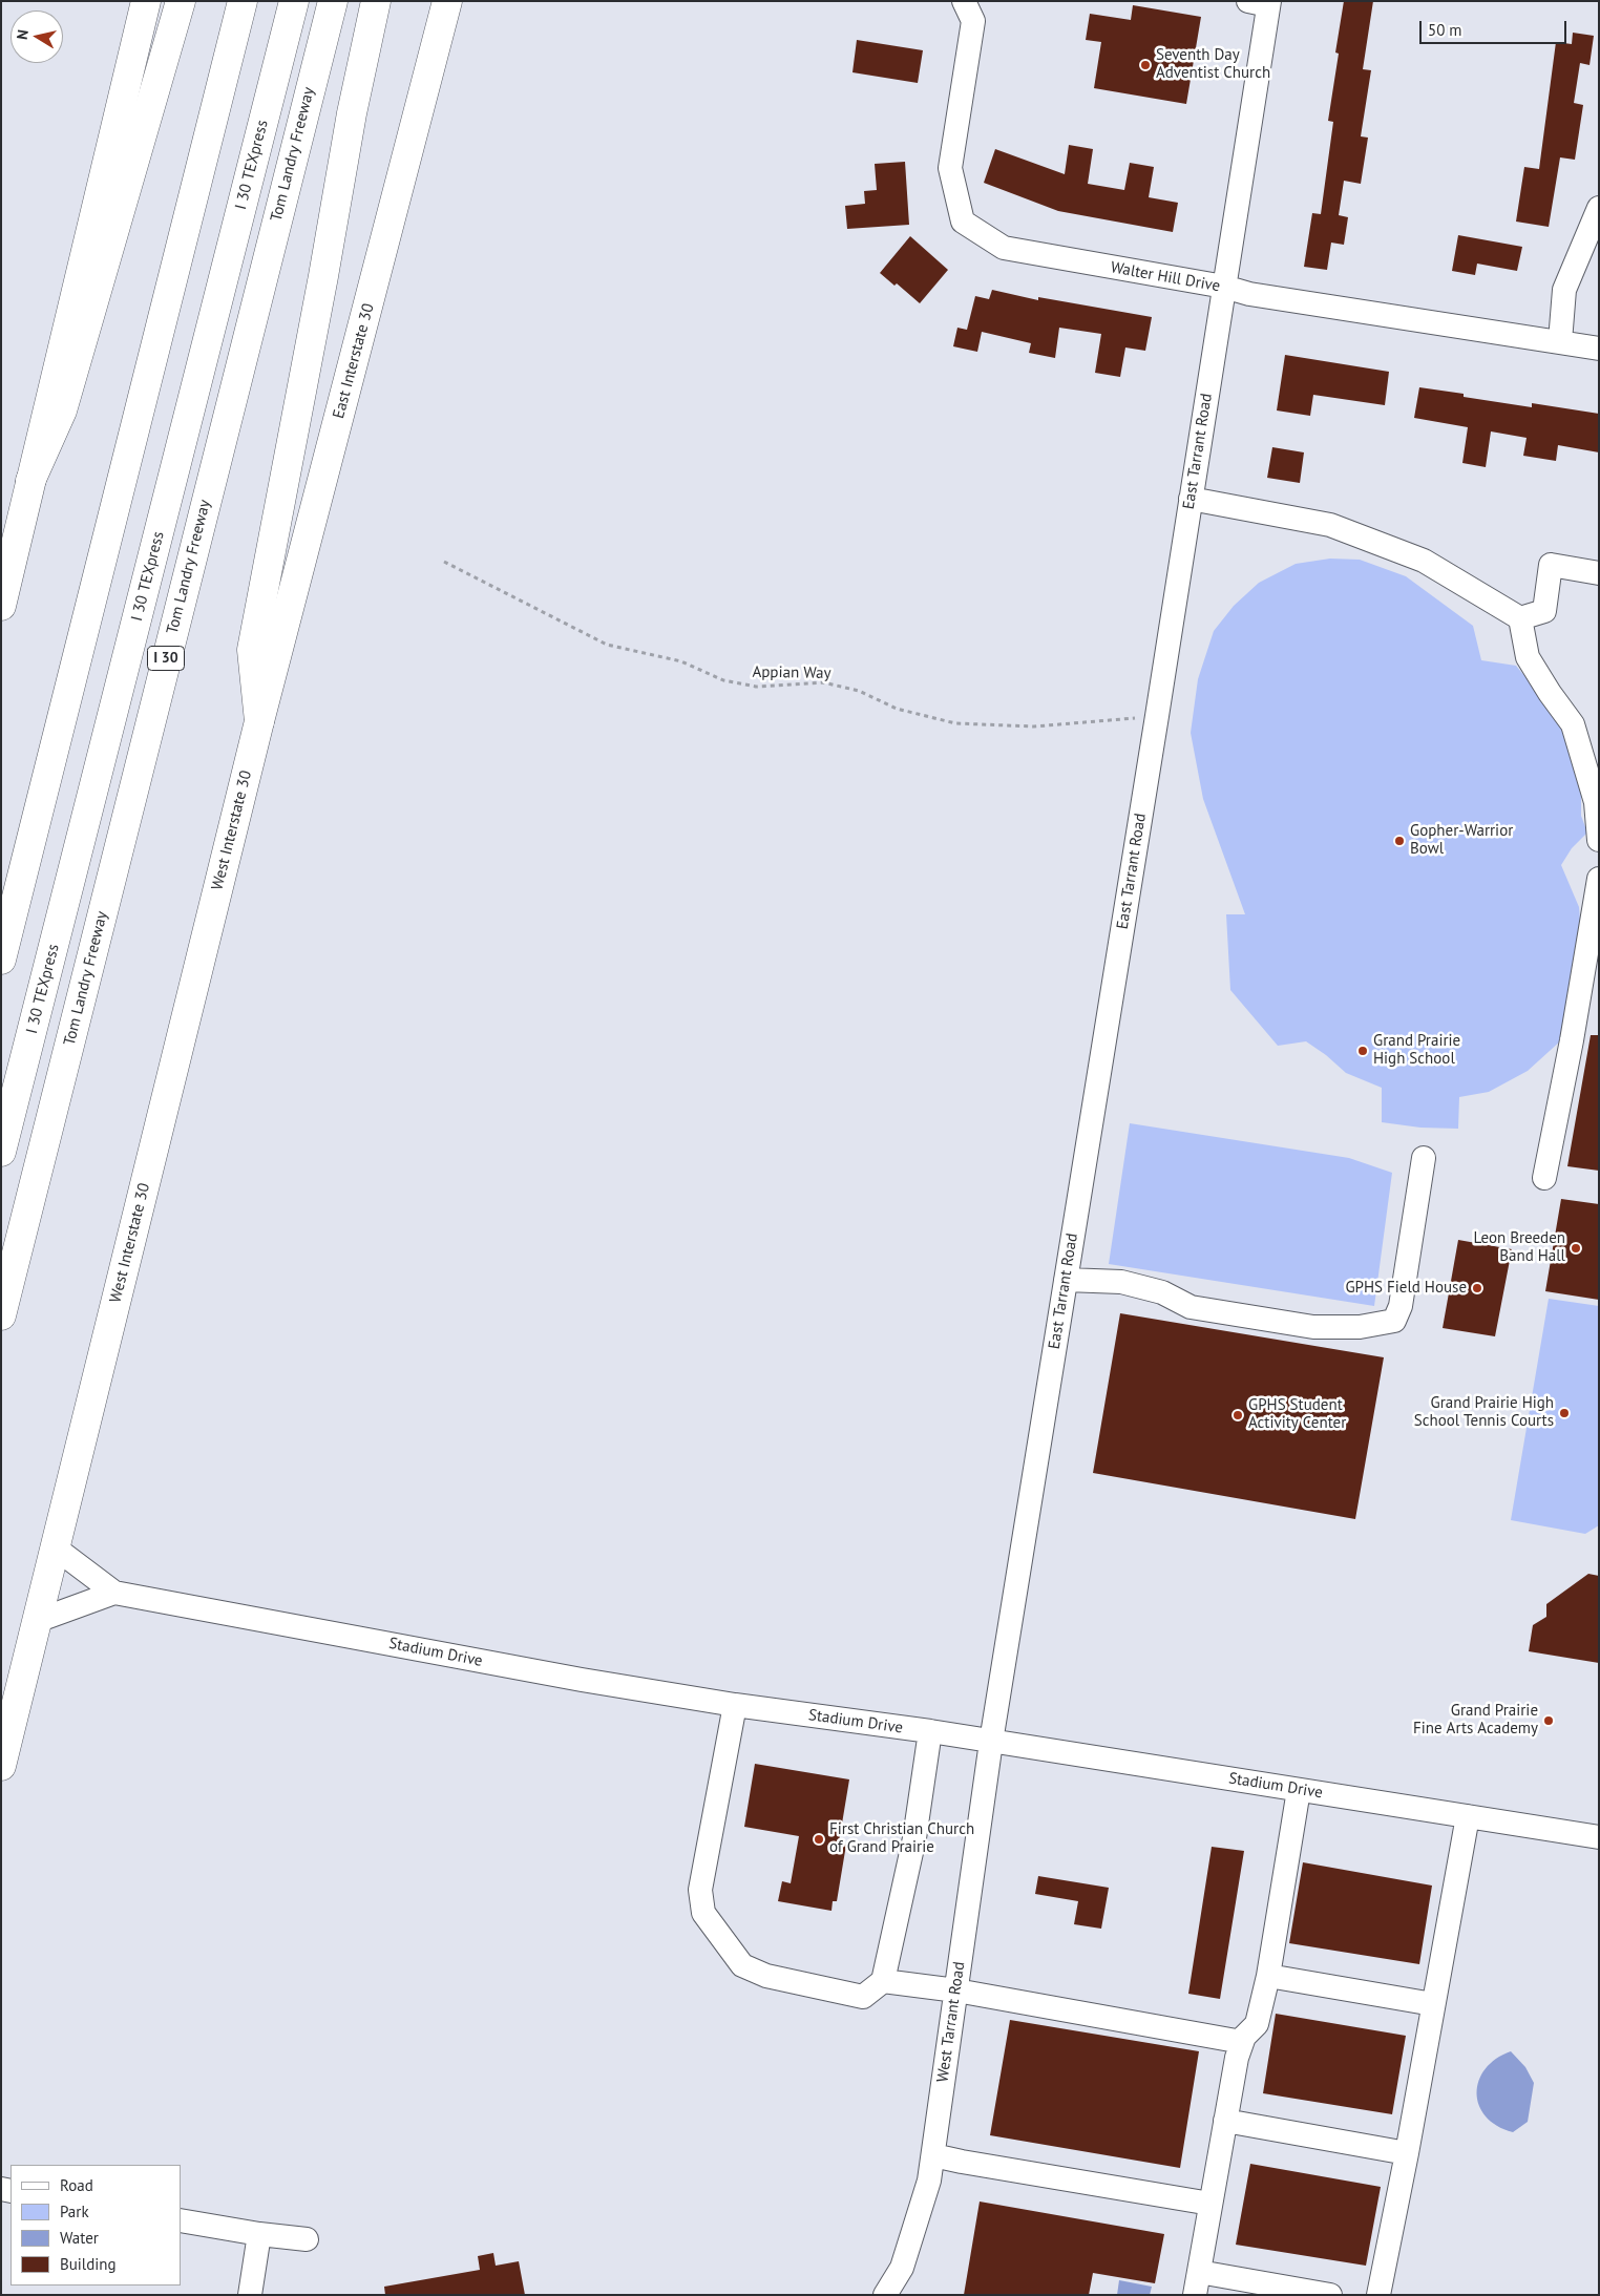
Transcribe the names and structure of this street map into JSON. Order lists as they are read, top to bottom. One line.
{"streets":{"main road":["Tom Landry Freeway","I 30 TEXpress","East Interstate 30","I 30","West Interstate 30"],"street":["Walter Hill Drive","East Tarrant Road","Stadium Drive","West Tarrant Road"],"path":["Appian Way"]},"crossings":[["Walter Hill Drive","East Tarrant Road"],["East Interstate 30","West Interstate 30"],["East Tarrant Road","Appian Way"],["East Tarrant Road","Stadium Drive"],["East Tarrant Road","West Tarrant Road"],["West Interstate 30","Stadium Drive"],["Stadium Drive","West Tarrant Road"]],"places":["Seventh Day Adventist Church","Gopher-Warrior Bowl","Grand Prairie High School","Leon Breeden Band Hall","GPHS Field House","Grand Prairie High School Tennis Courts","GPHS Student Activity Center","Grand Prairie Fine Arts Academy","First Christian Church of Grand Prairie"],"legend":["Road","Park","Water","Building"],"scale_bar":"50 m","north":"left"}
